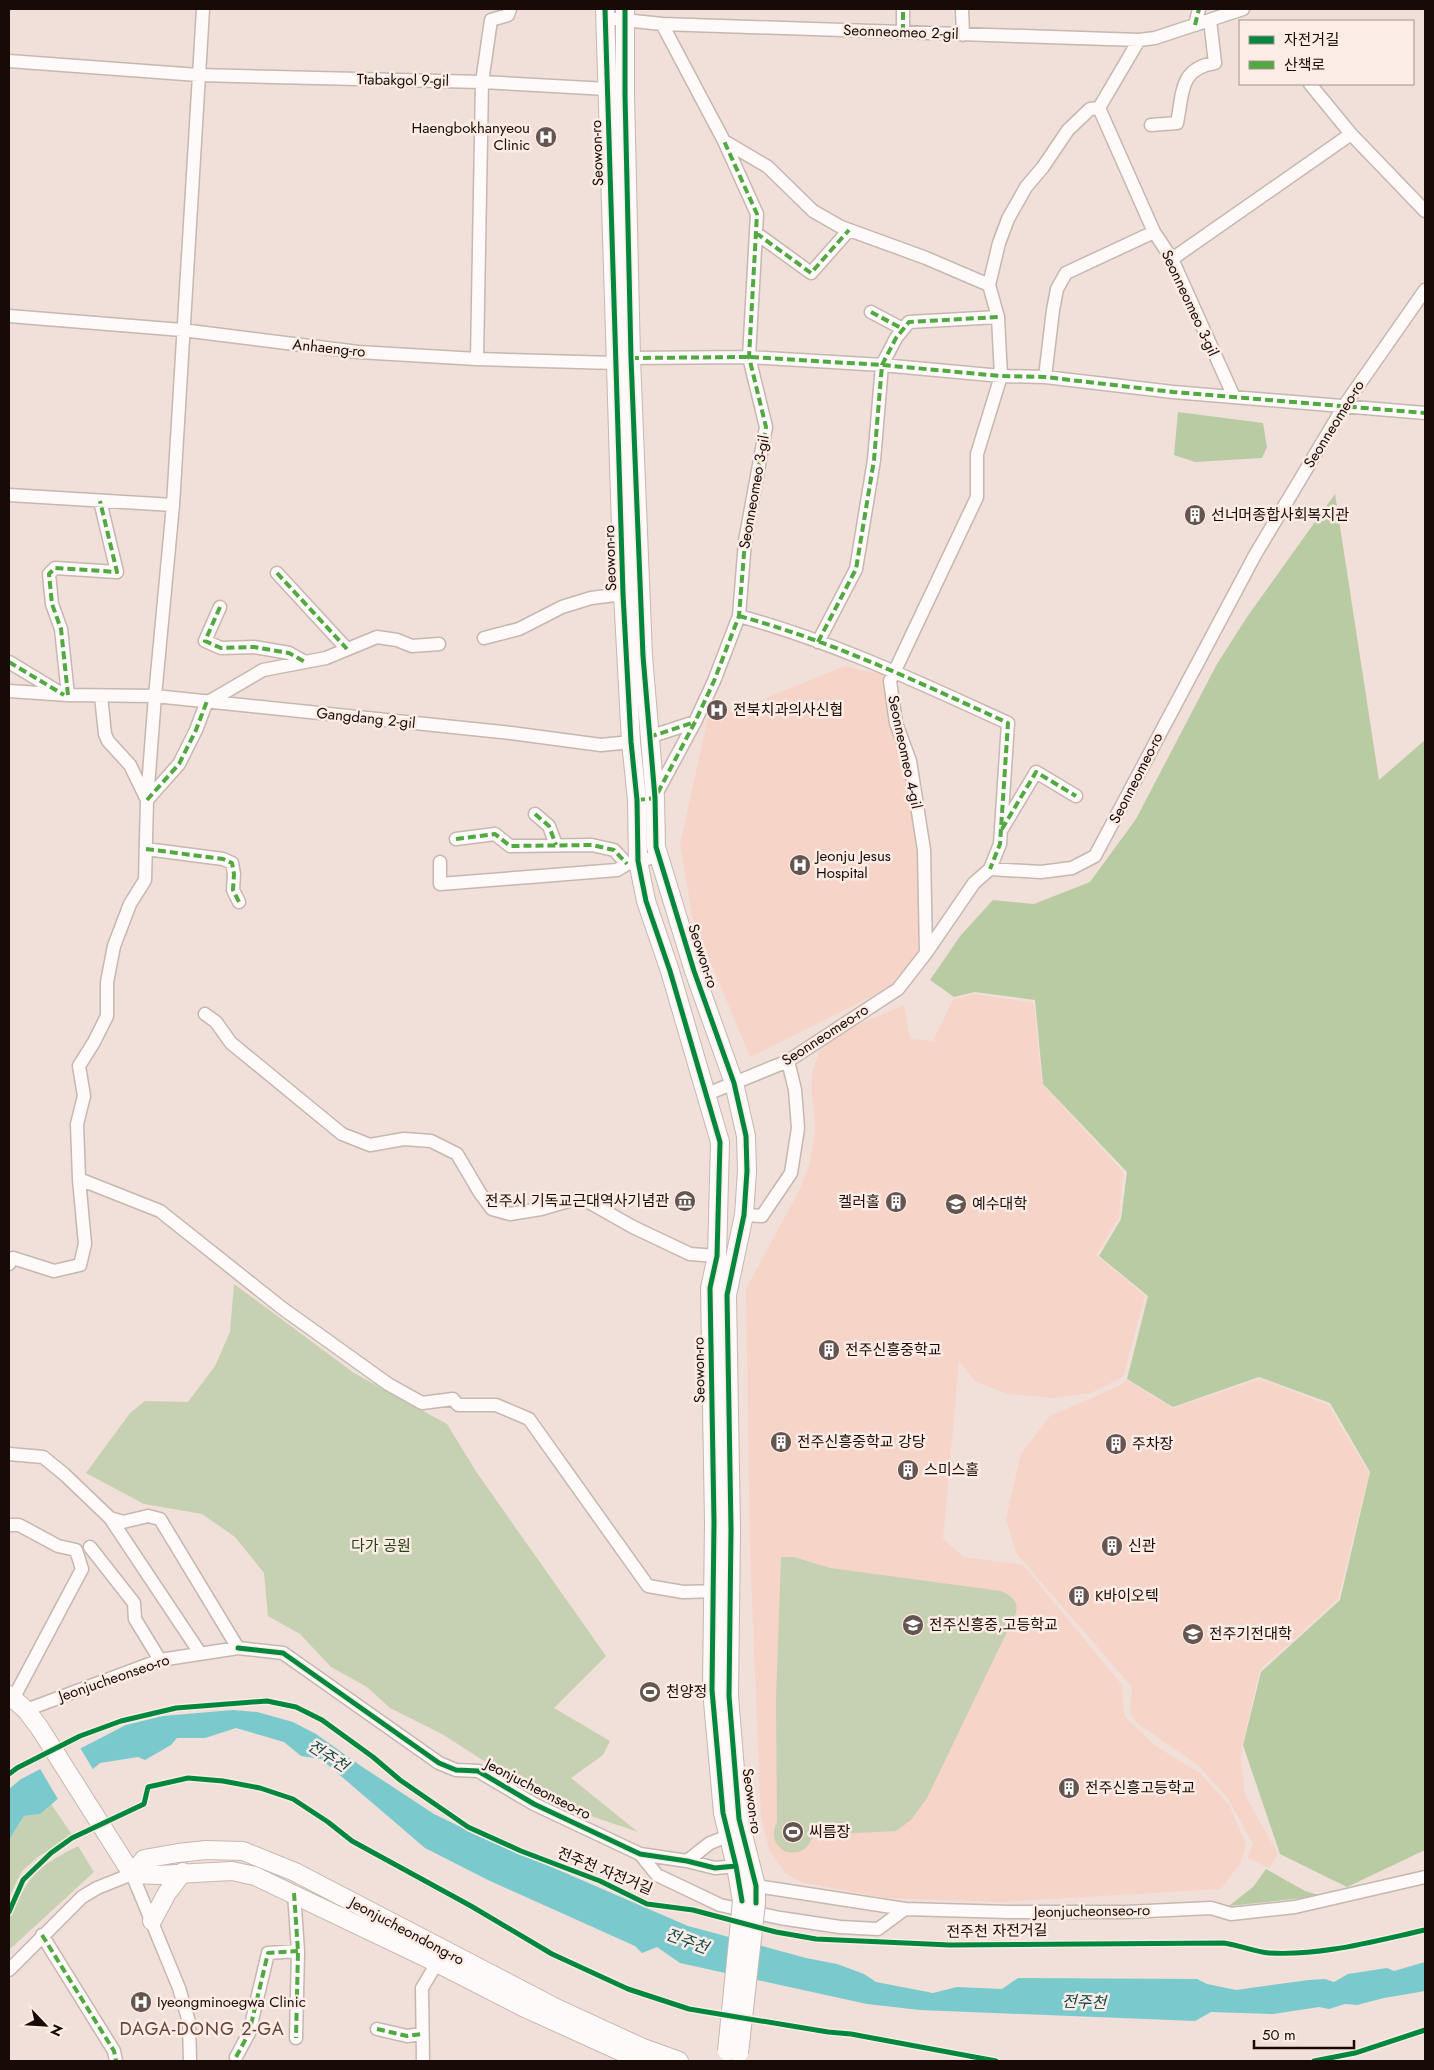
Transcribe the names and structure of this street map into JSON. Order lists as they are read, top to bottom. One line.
{"streets":{"street":["Seonneomeo 2-gil","Ttabakgol 9-gil","Seowon-ro","Seonneomeo 3-gil","Anhaeng-ro","Seonneomeo-ro","Gangdang 2-gil","Seonneomeo 4-gil","Jeonjucheonseo-ro","Jeonjucheondong-ro"],"cycle path":["전주천 자전거길"]},"crossings":[["Seonneomeo 2-gil","Seowon-ro"],["Ttabakgol 9-gil","Seowon-ro"],["Seowon-ro","Anhaeng-ro"],["Seowon-ro","Seonneomeo-ro"],["Seowon-ro","Gangdang 2-gil"],["Seowon-ro","Jeonjucheonseo-ro"],["Seonneomeo 3-gil","Seonneomeo 4-gil"],["Seonneomeo-ro","Seonneomeo 4-gil"]],"districts":["DAGA-DONG 2-GA"],"water":["전주천"],"parks":["다가 공원"],"places":{"hospital":["Haengbokhanyeou Clinic","전북치과의사신협","Jeonju Jesus Hospital","Iyeongminoegwa Clinic"],"building":["선너머종합사회복지관","켈러홀","전주신흥중학교","전주신흥중학교 강당","주차장","스미스홀","신관","K바이오텍","전주신흥고등학교"],"museum":["전주시 기독교근대역사기념관"],"school or university":["예수대학","전주신흥중,고등학교","전주기전대학"],"sports":["천양정","씨름장"]},"legend":["자전거길","산책로"],"scale_bar":"50 m","north":"bottom right"}
